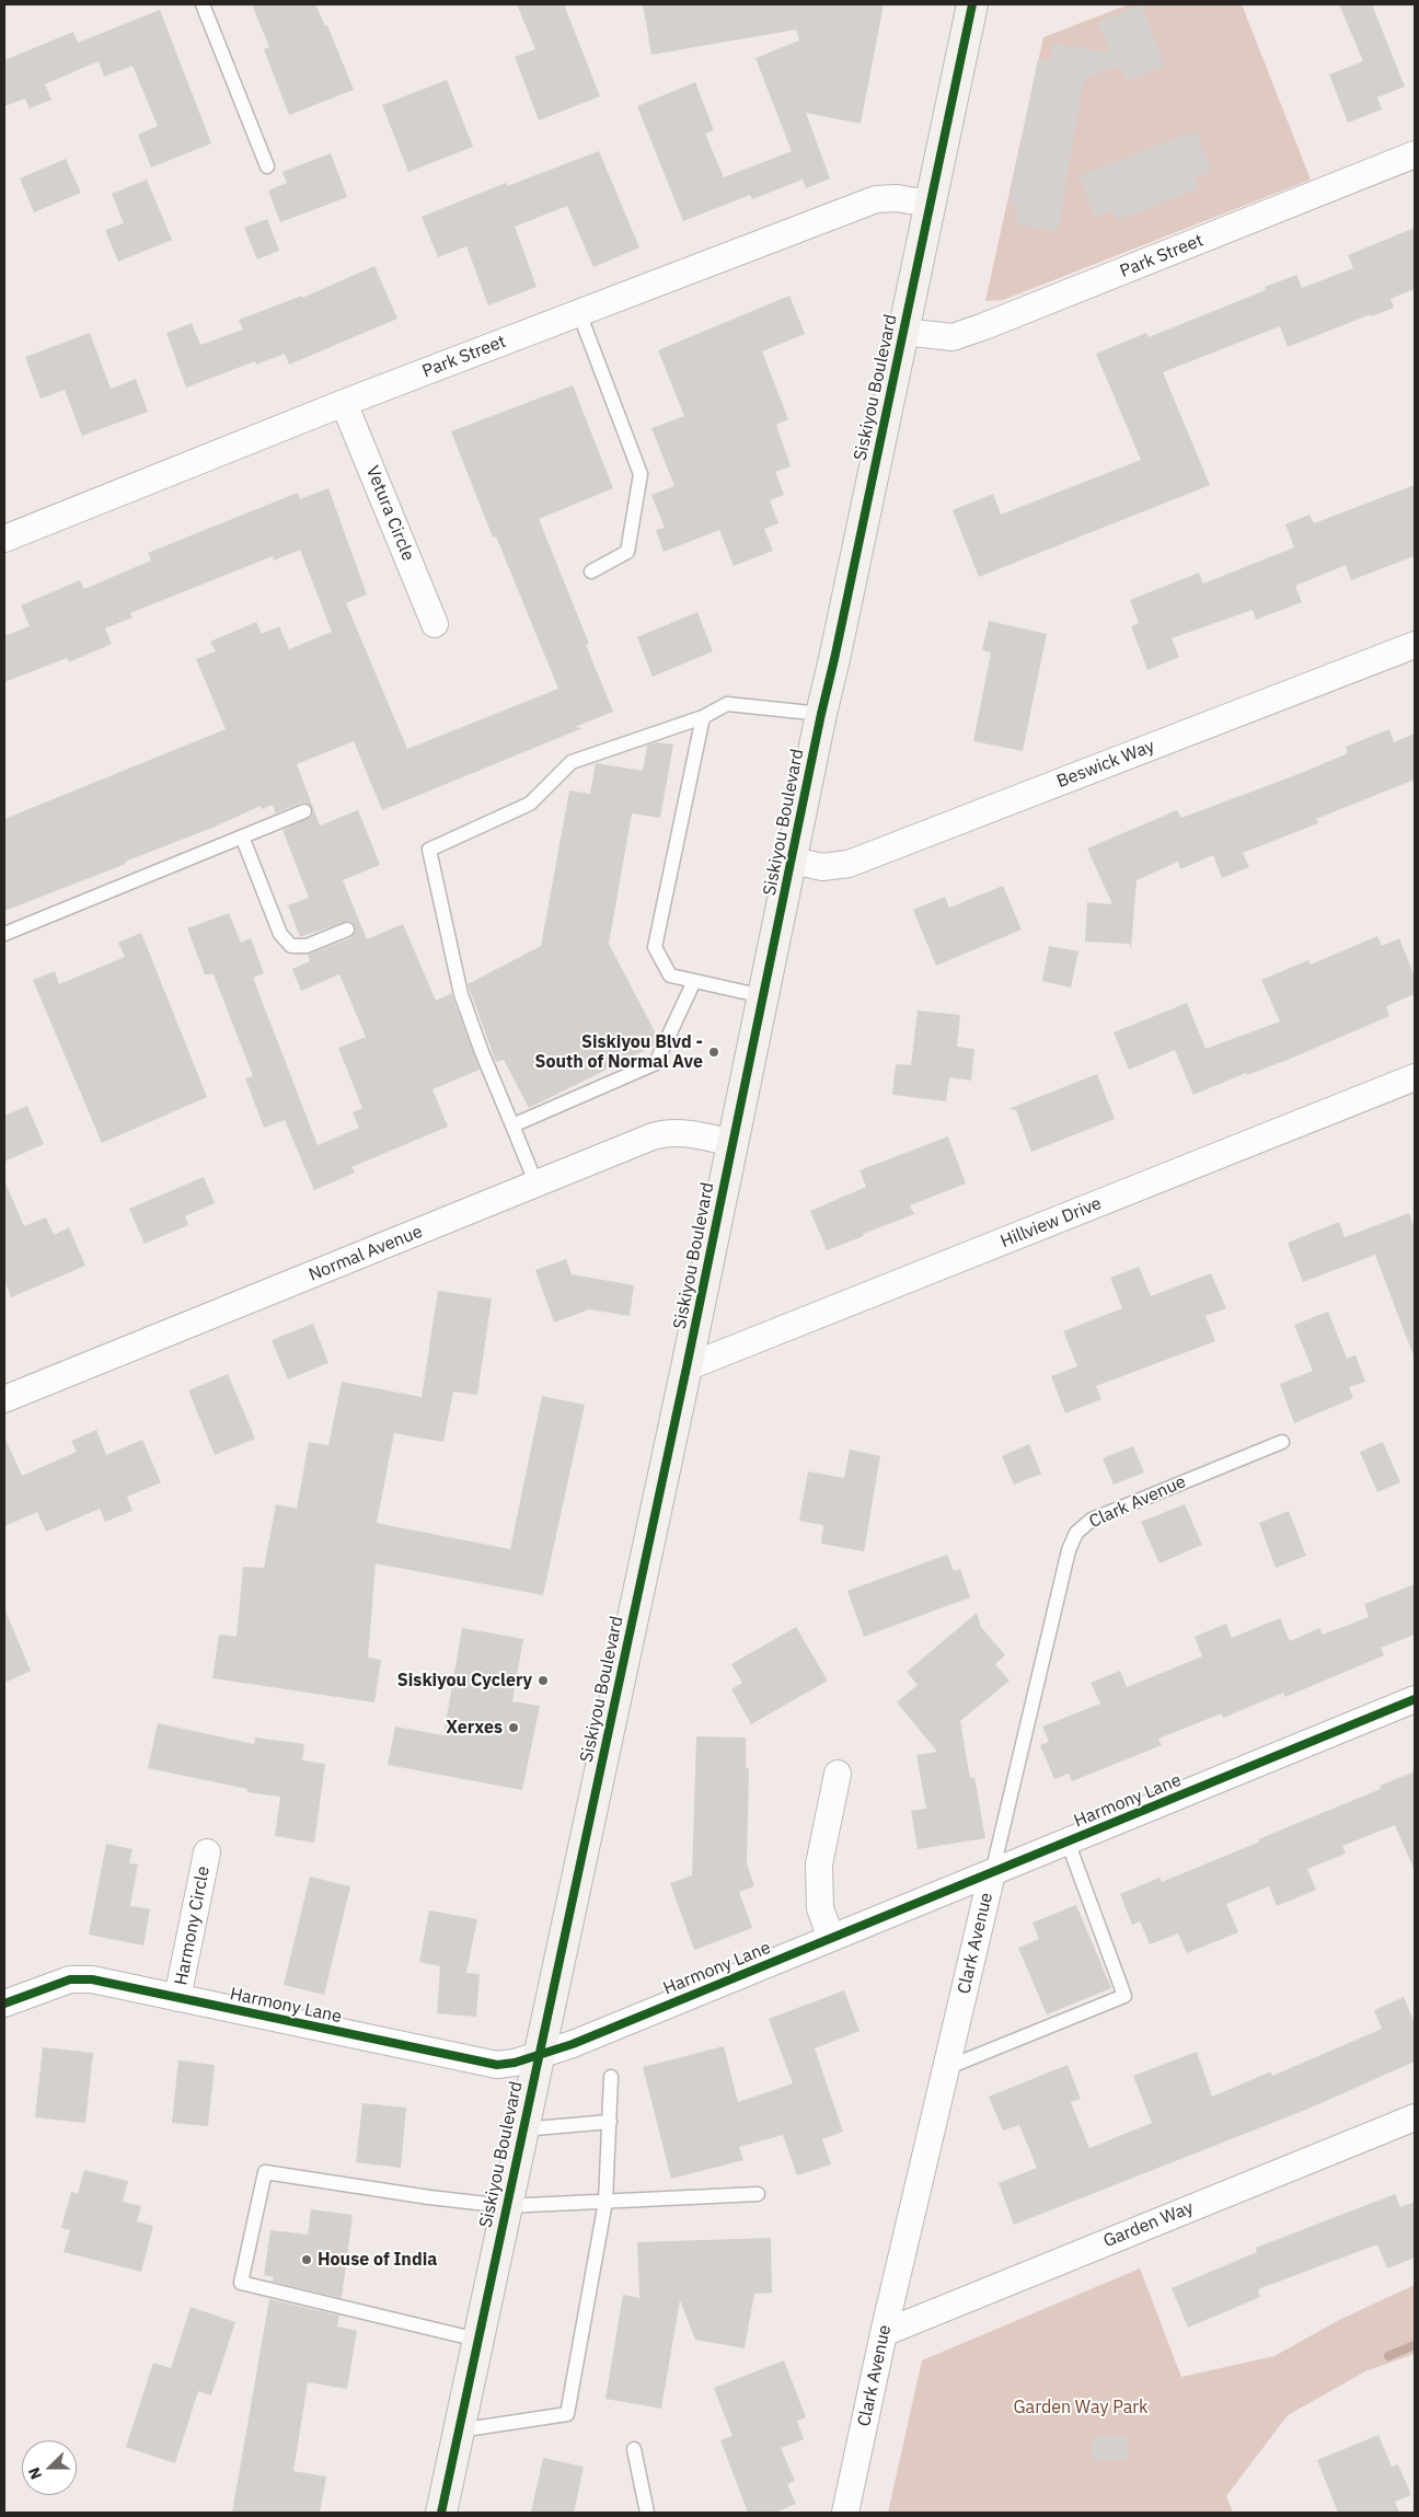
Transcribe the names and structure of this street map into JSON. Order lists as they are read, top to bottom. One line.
{"streets":{"main road":["Siskiyou Boulevard"],"street":["Park Street","Vetura Circle","Beswick Way","Hillview Drive","Normal Avenue","Clark Avenue","Harmony Lane","Harmony Circle","Garden Way"]},"crossings":[["Park Street","Siskiyou Boulevard"],["Park Street","Vetura Circle"],["Siskiyou Boulevard","Beswick Way"],["Siskiyou Boulevard","Hillview Drive"],["Siskiyou Boulevard","Normal Avenue"],["Siskiyou Boulevard","Harmony Lane"],["Clark Avenue","Harmony Lane"],["Clark Avenue","Garden Way"],["Harmony Lane","Harmony Circle"]],"parks":["Garden Way Park"],"places":["Siskiyou Blvd - South of Normal Ave","Siskiyou Cyclery","Xerxes","House of India"],"north":"left"}
